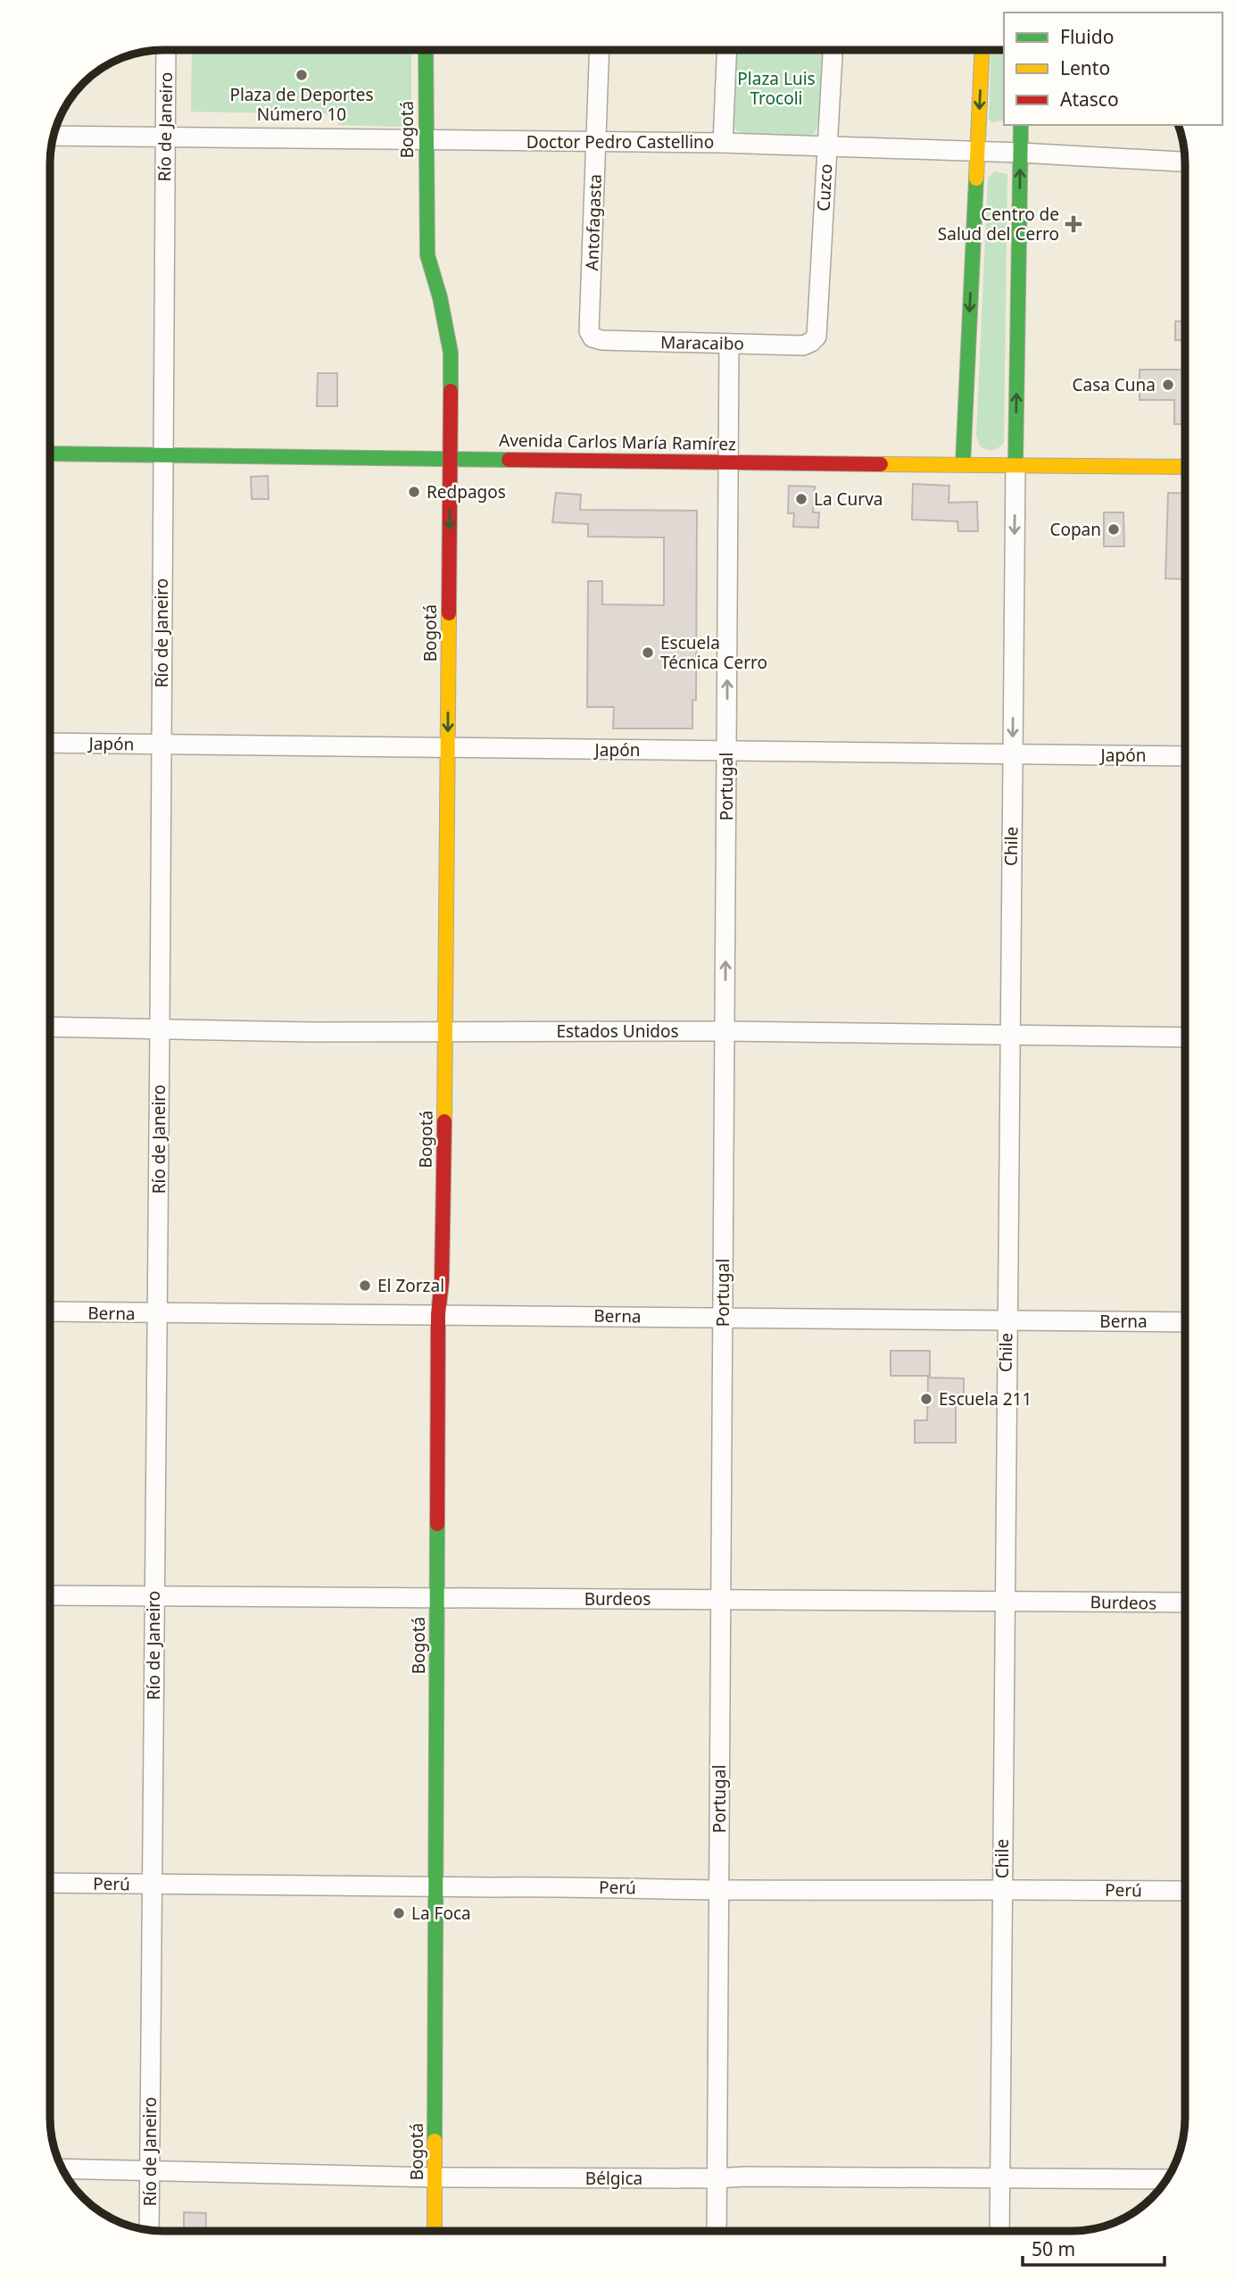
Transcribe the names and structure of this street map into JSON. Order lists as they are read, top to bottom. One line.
{"streets":{"street":["Río de Janeiro","Bogotá","Doctor Pedro Castellino","Cuzco","Antofagasta","Maracaibo","Avenida Carlos María Ramírez","Japón","Portugal","Chile","Estados Unidos","Berna","Burdeos","Perú","Bélgica"]},"crossings":[["Río de Janeiro","Doctor Pedro Castellino"],["Río de Janeiro","Avenida Carlos María Ramírez"],["Río de Janeiro","Japón"],["Río de Janeiro","Estados Unidos"],["Río de Janeiro","Berna"],["Río de Janeiro","Burdeos"],["Río de Janeiro","Perú"],["Río de Janeiro","Bélgica"],["Bogotá","Doctor Pedro Castellino"],["Bogotá","Avenida Carlos María Ramírez"],["Bogotá","Japón"],["Bogotá","Estados Unidos"],["Bogotá","Berna"],["Bogotá","Burdeos"],["Bogotá","Perú"],["Bogotá","Bélgica"],["Doctor Pedro Castellino","Cuzco"],["Doctor Pedro Castellino","Antofagasta"],["Cuzco","Maracaibo"],["Antofagasta","Maracaibo"],["Maracaibo","Portugal"],["Avenida Carlos María Ramírez","Portugal"],["Avenida Carlos María Ramírez","Chile"],["Japón","Portugal"],["Japón","Chile"],["Portugal","Estados Unidos"],["Portugal","Berna"],["Portugal","Burdeos"],["Portugal","Perú"],["Portugal","Bélgica"],["Chile","Estados Unidos"],["Chile","Berna"],["Chile","Burdeos"],["Chile","Perú"],["Chile","Bélgica"]],"parks":["Plaza Luis Trocoli"],"places":{"other":["Plaza de Deportes Número 10","Casa Cuna","Redpagos","La Curva","Copan","Escuela Técnica Cerro","El Zorzal","Escuela 211","La Foca"],"health":["Centro de Salud del Cerro"]},"legend":["Fluido","Lento","Atasco"],"scale_bar":"50 m"}
